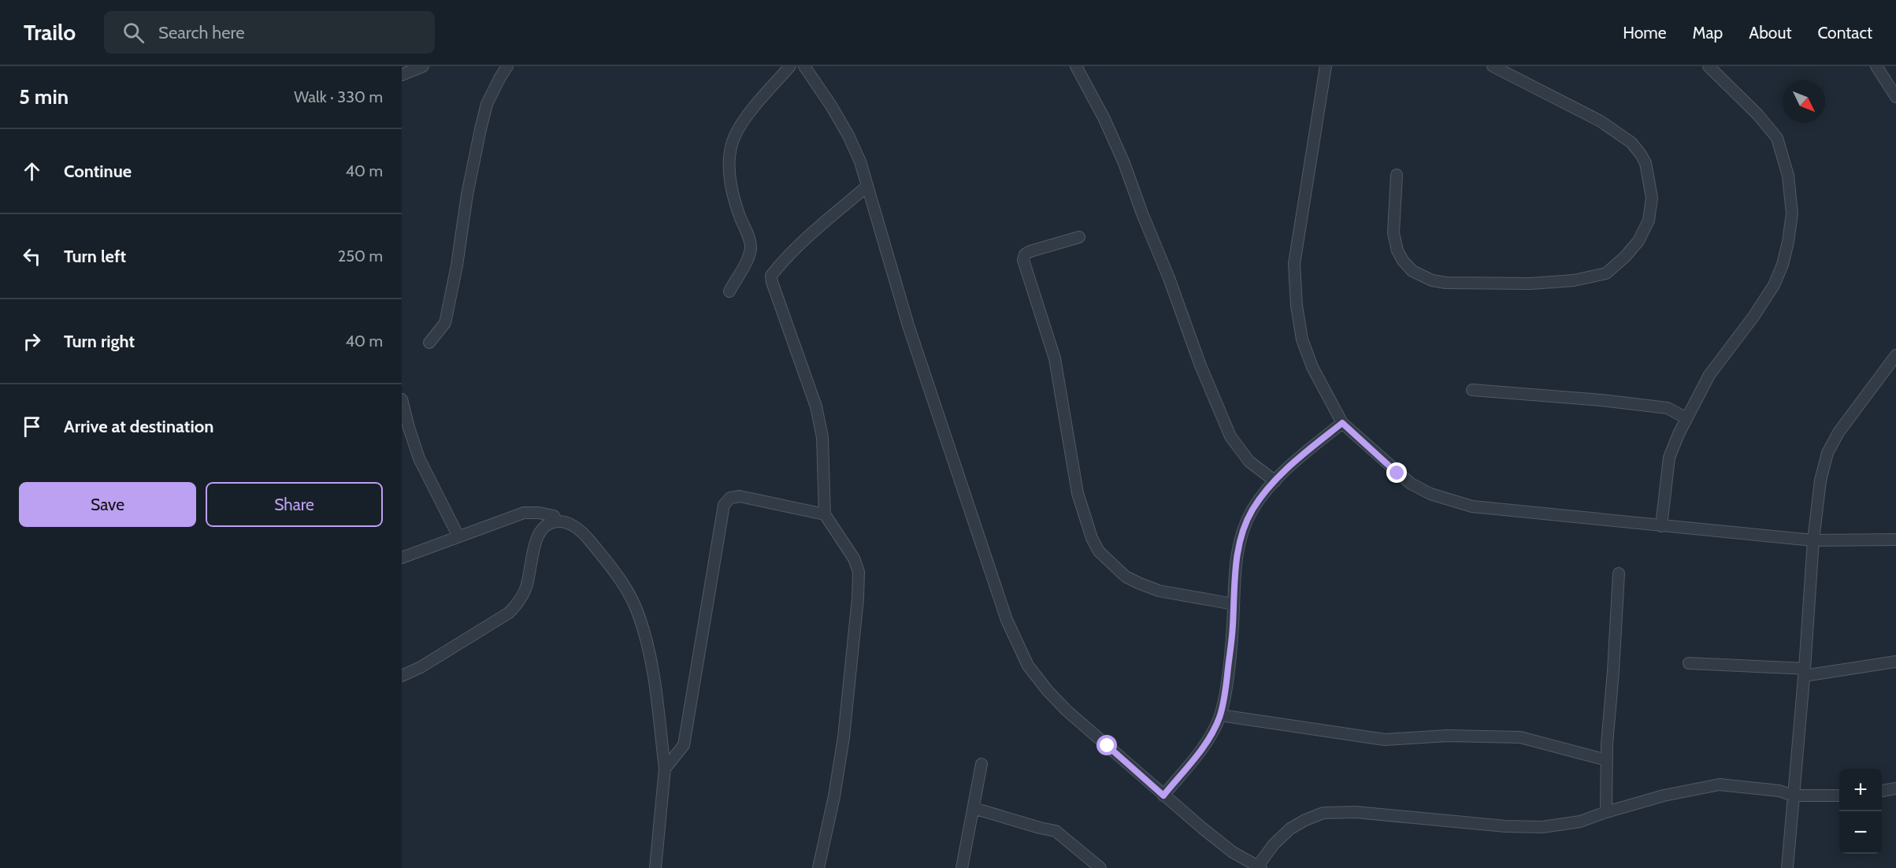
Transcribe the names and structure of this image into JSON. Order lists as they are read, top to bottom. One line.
{"north":"bottom right","page":{"header":"Trailo","search":"Search here","nav":["Home","Map","About","Contact"],"heading":["5 min","Walk · 330 m"],"list":[["Continue","40 m"],["Turn left","250 m"],["Turn right","40 m"],"Arrive at destination"],"buttons":["Save","Share"],"map_buttons":["+","−"]}}
